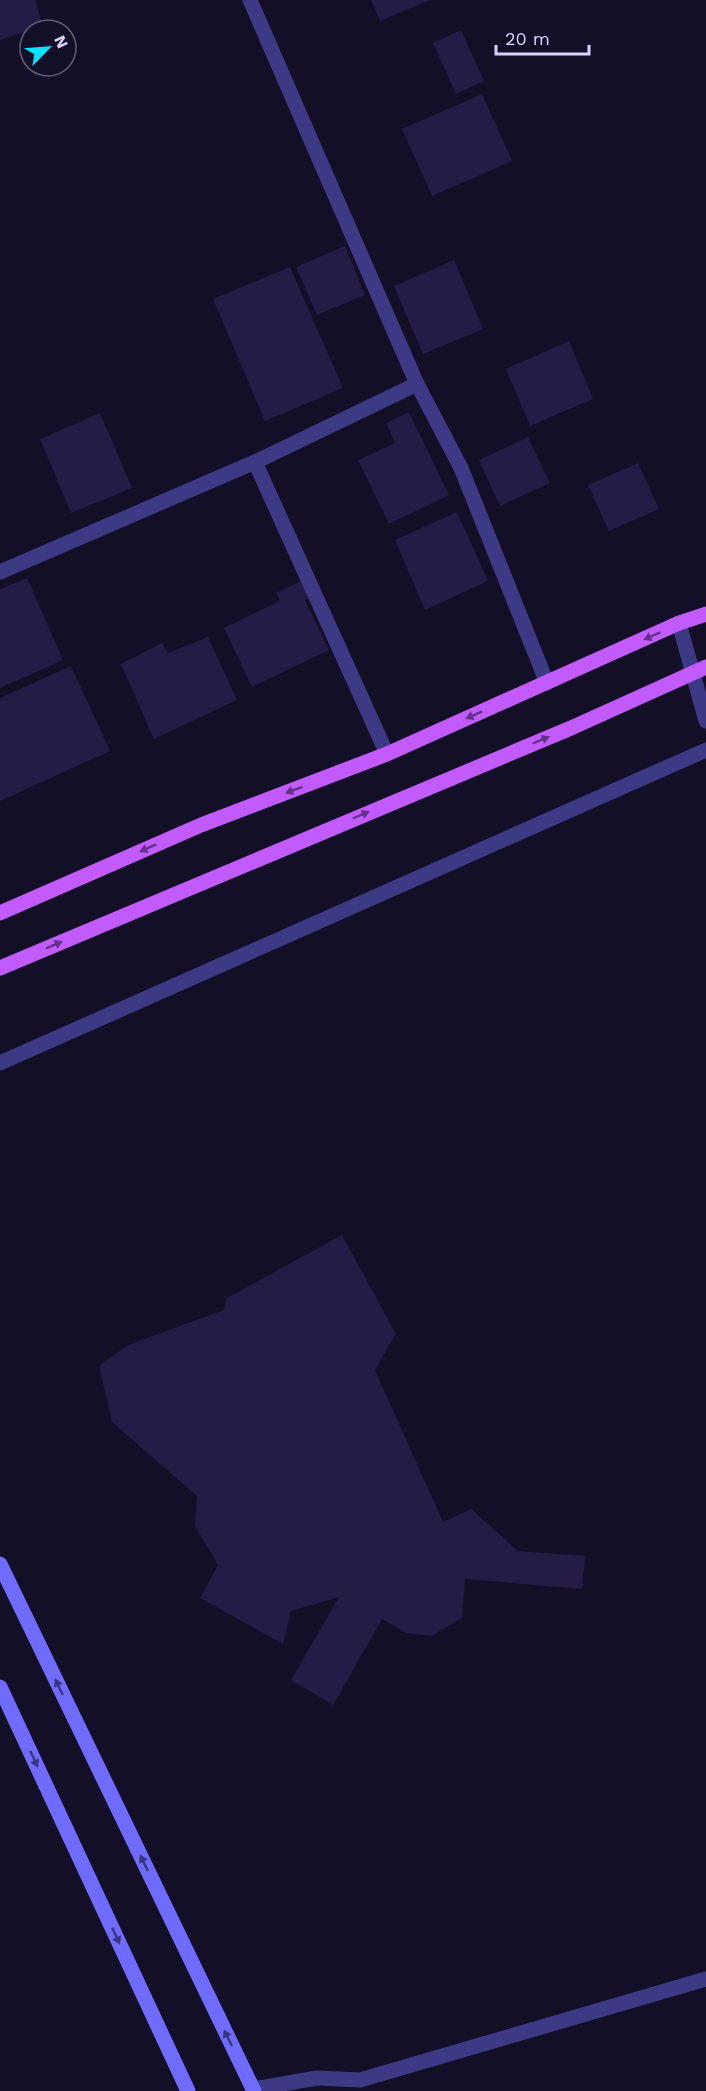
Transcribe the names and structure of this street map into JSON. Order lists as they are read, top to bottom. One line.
{"scale_bar":"20 m","north":"top right"}
